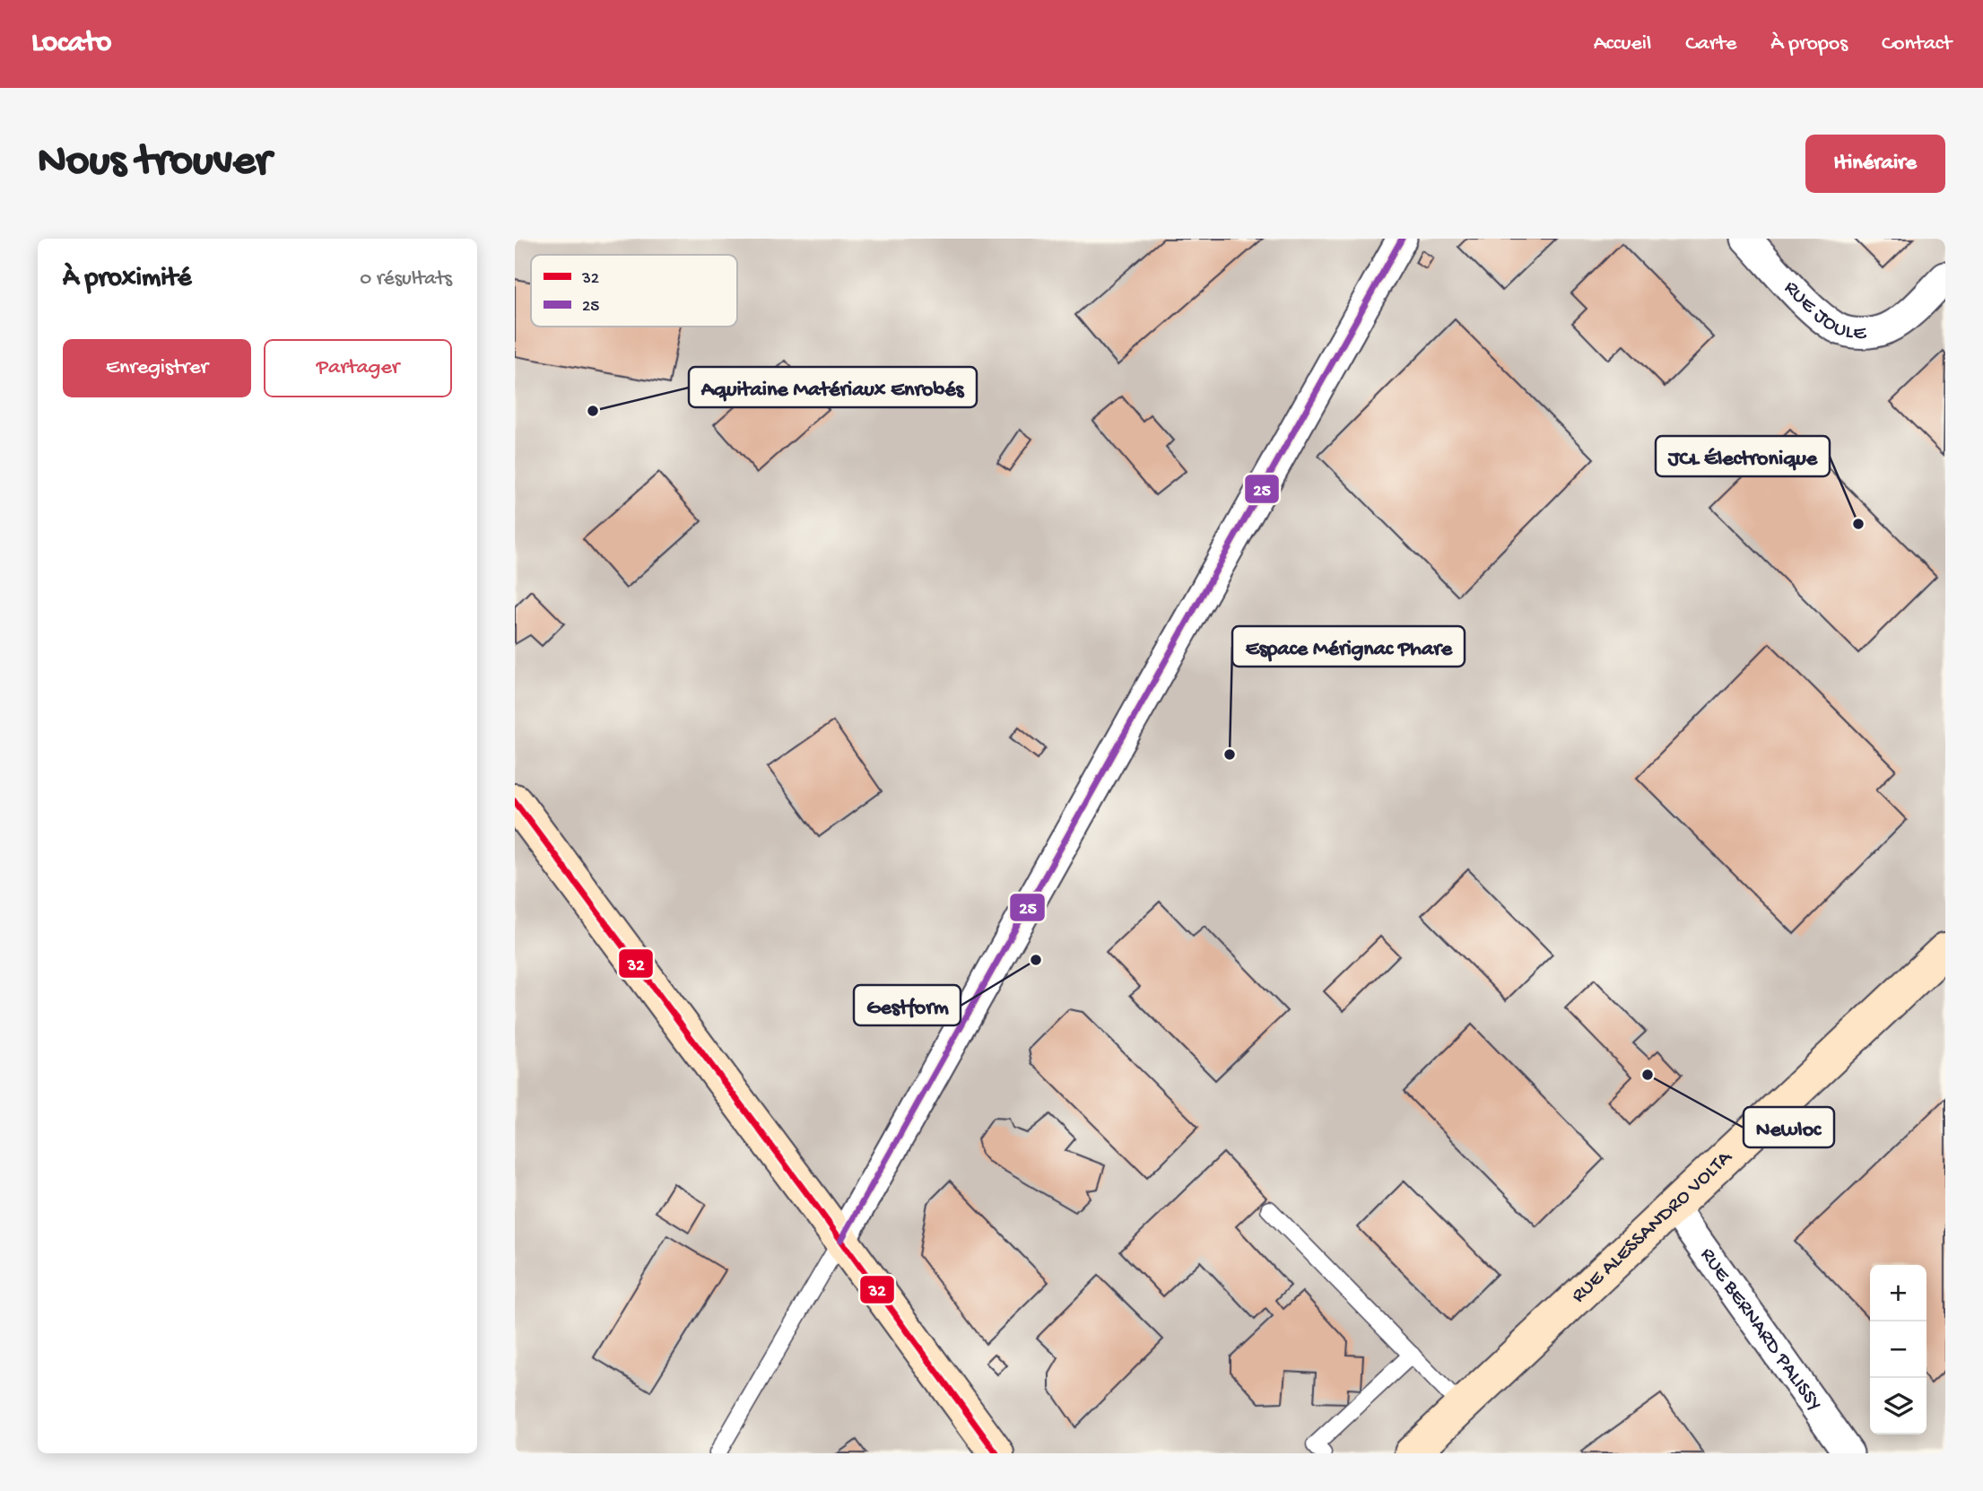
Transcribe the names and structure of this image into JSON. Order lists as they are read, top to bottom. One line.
{"streets":{"street":["RUE JOULE","RUE ALESSANDRO VOLTA","RUE BERNARD PALISSY"]},"crossings":[["RUE ALESSANDRO VOLTA","RUE BERNARD PALISSY"]],"places":["Aquitaine Matériaux Enrobés","JCL Électronique","Espace Mérignac Phare","Gestform","Newloc"],"lines":["transit line 25","transit line 32"],"legend":["32","25"],"page":{"header":"Locato","nav":["Accueil","Carte","À propos","Contact"],"buttons":["Itinéraire",["Enregistrer","Partager"]],"title":"Nous trouver","heading":["À proximité","0 résultats"],"map_buttons":["+","−"]}}
